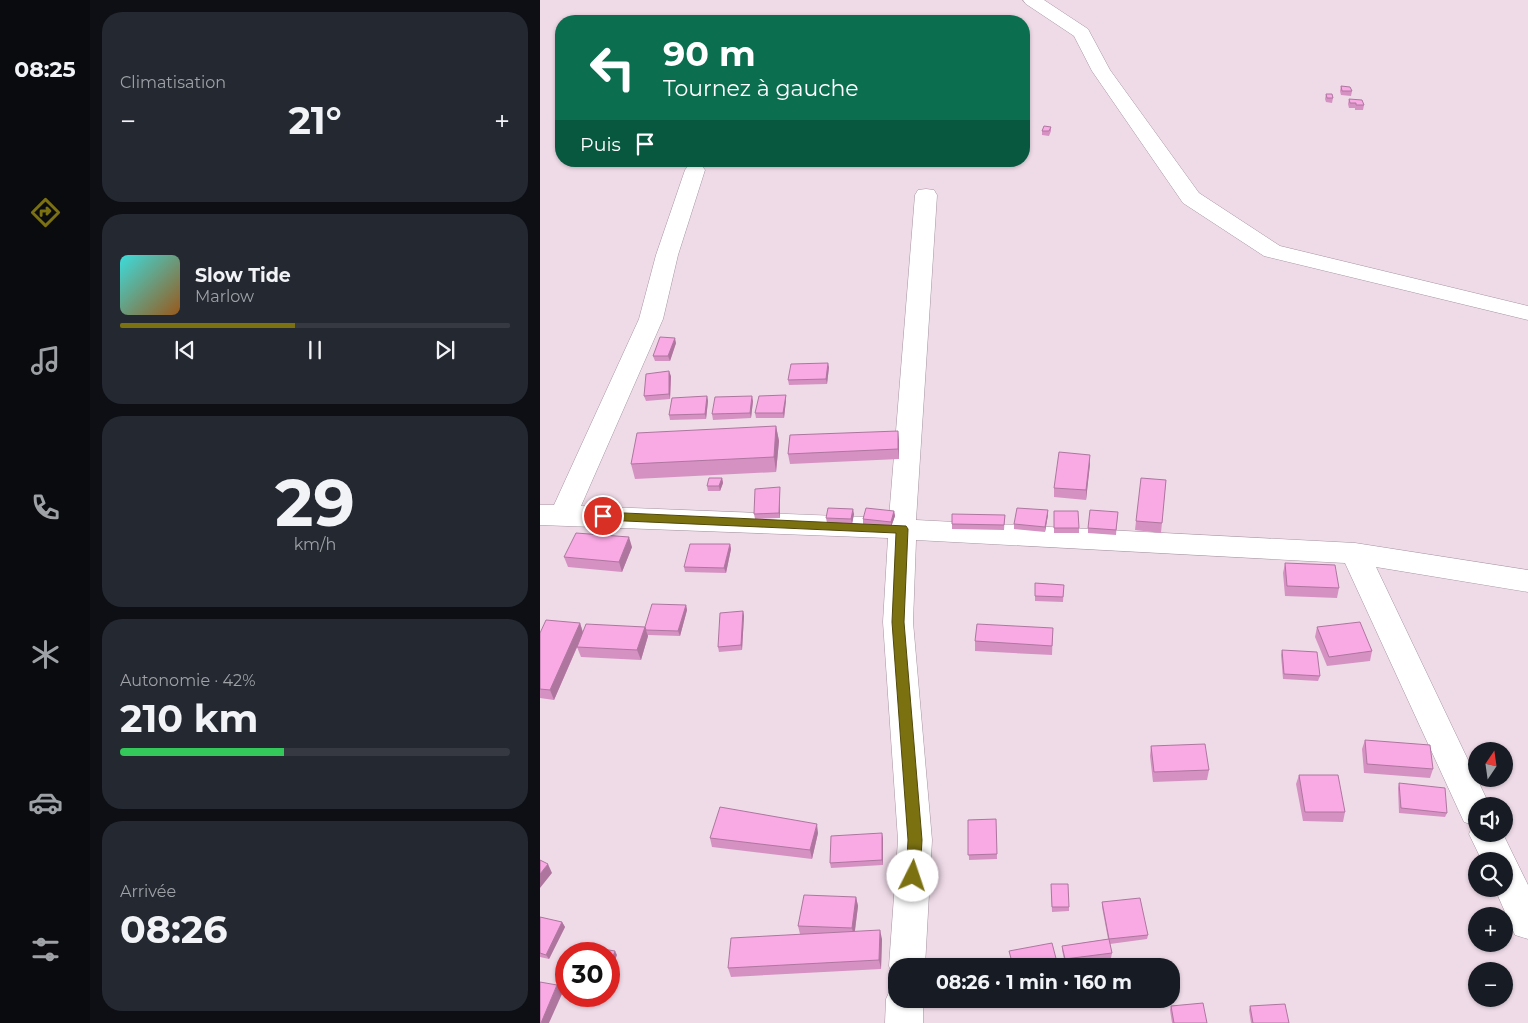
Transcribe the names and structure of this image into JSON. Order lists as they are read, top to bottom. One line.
{"north":"top","page":{"tabs":"08:25","tile":["Climatisation",["29","km/h"],["Autonomie · 42%","210 km"],["Arrivée","08:26"]],"turn":["90 m","Tournez à gauche"],"heat":["−","21°","+"],"then":"Puis","song":["Slow Tide","Marlow"],"map_buttons":["+","−"],"limit":"30","trip":"08:26 · 1 min · 160 m"}}
